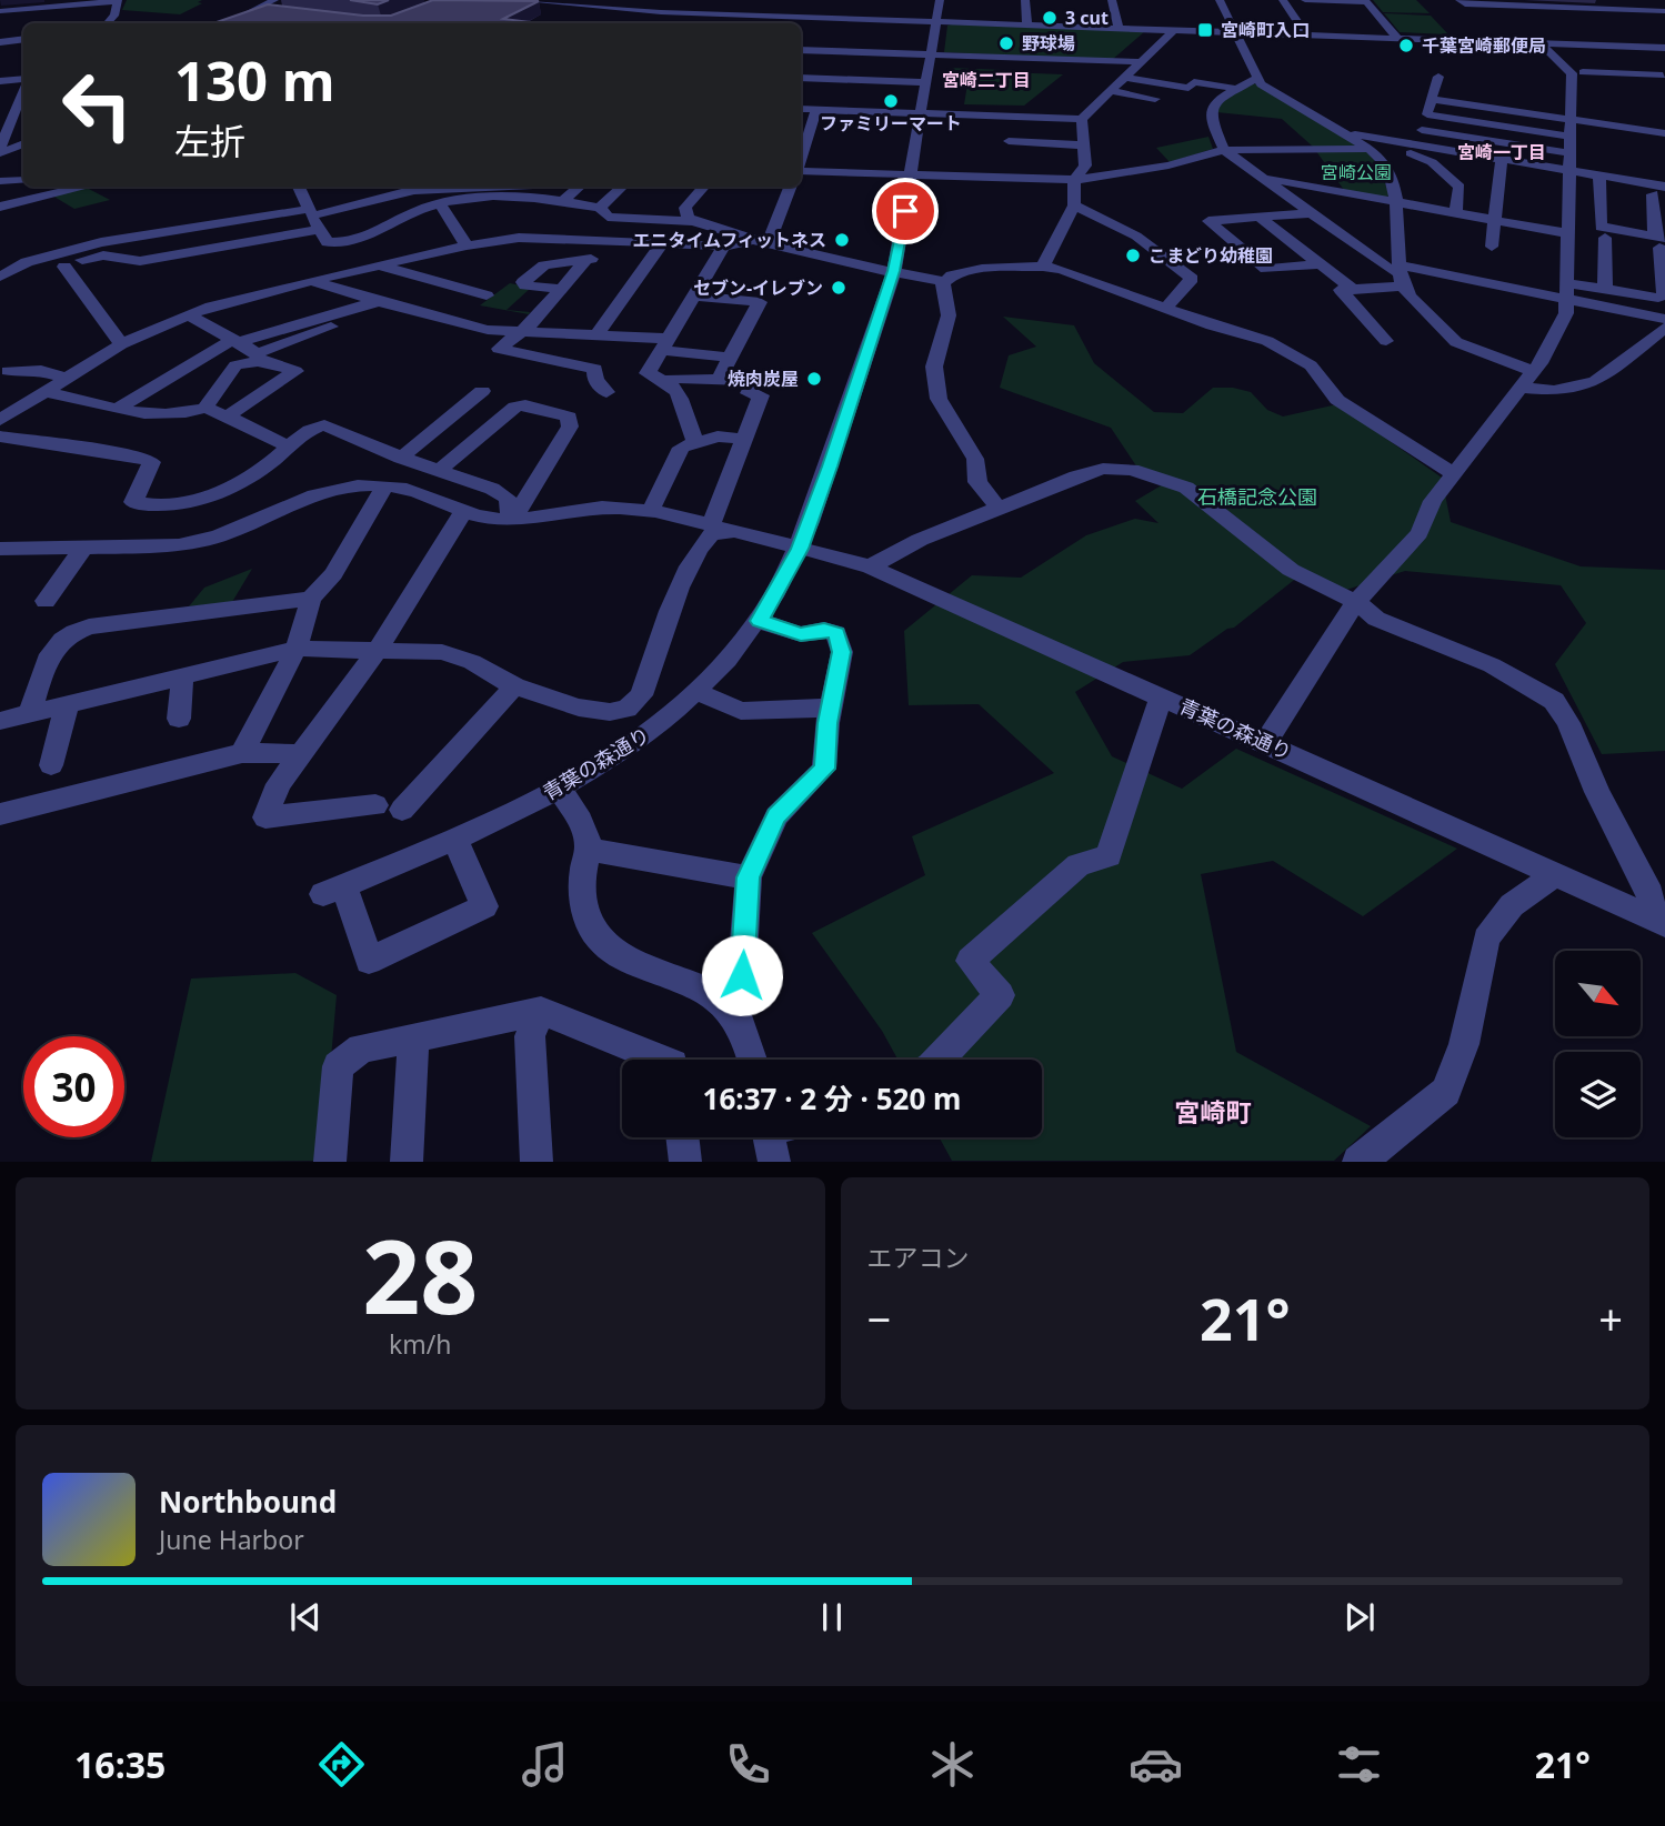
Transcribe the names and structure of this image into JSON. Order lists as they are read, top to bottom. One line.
{"streets":{"street":["青葉の森通り"]},"districts":["宮崎二丁目","宮崎一丁目","宮崎町"],"parks":["宮崎公園","石橋記念公園"],"places":{"other":["3 cut","野球場","千葉宮崎郵便局","ファミリーマート","エニタイムフィットネス","こまどり幼稚園","セブン-イレブン","焼肉炭屋"],"transit":["宮崎町入口"]},"north":"bottom right","page":{"turn":["130 m","左折"],"limit":"30","trip":"16:37 · 2 分 · 520 m","tile":[["28","km/h"],"エアコン"],"heat":["−","21°","+"],"song":["Northbound","June Harbor"],"tabs":["16:35","21°"]}}
